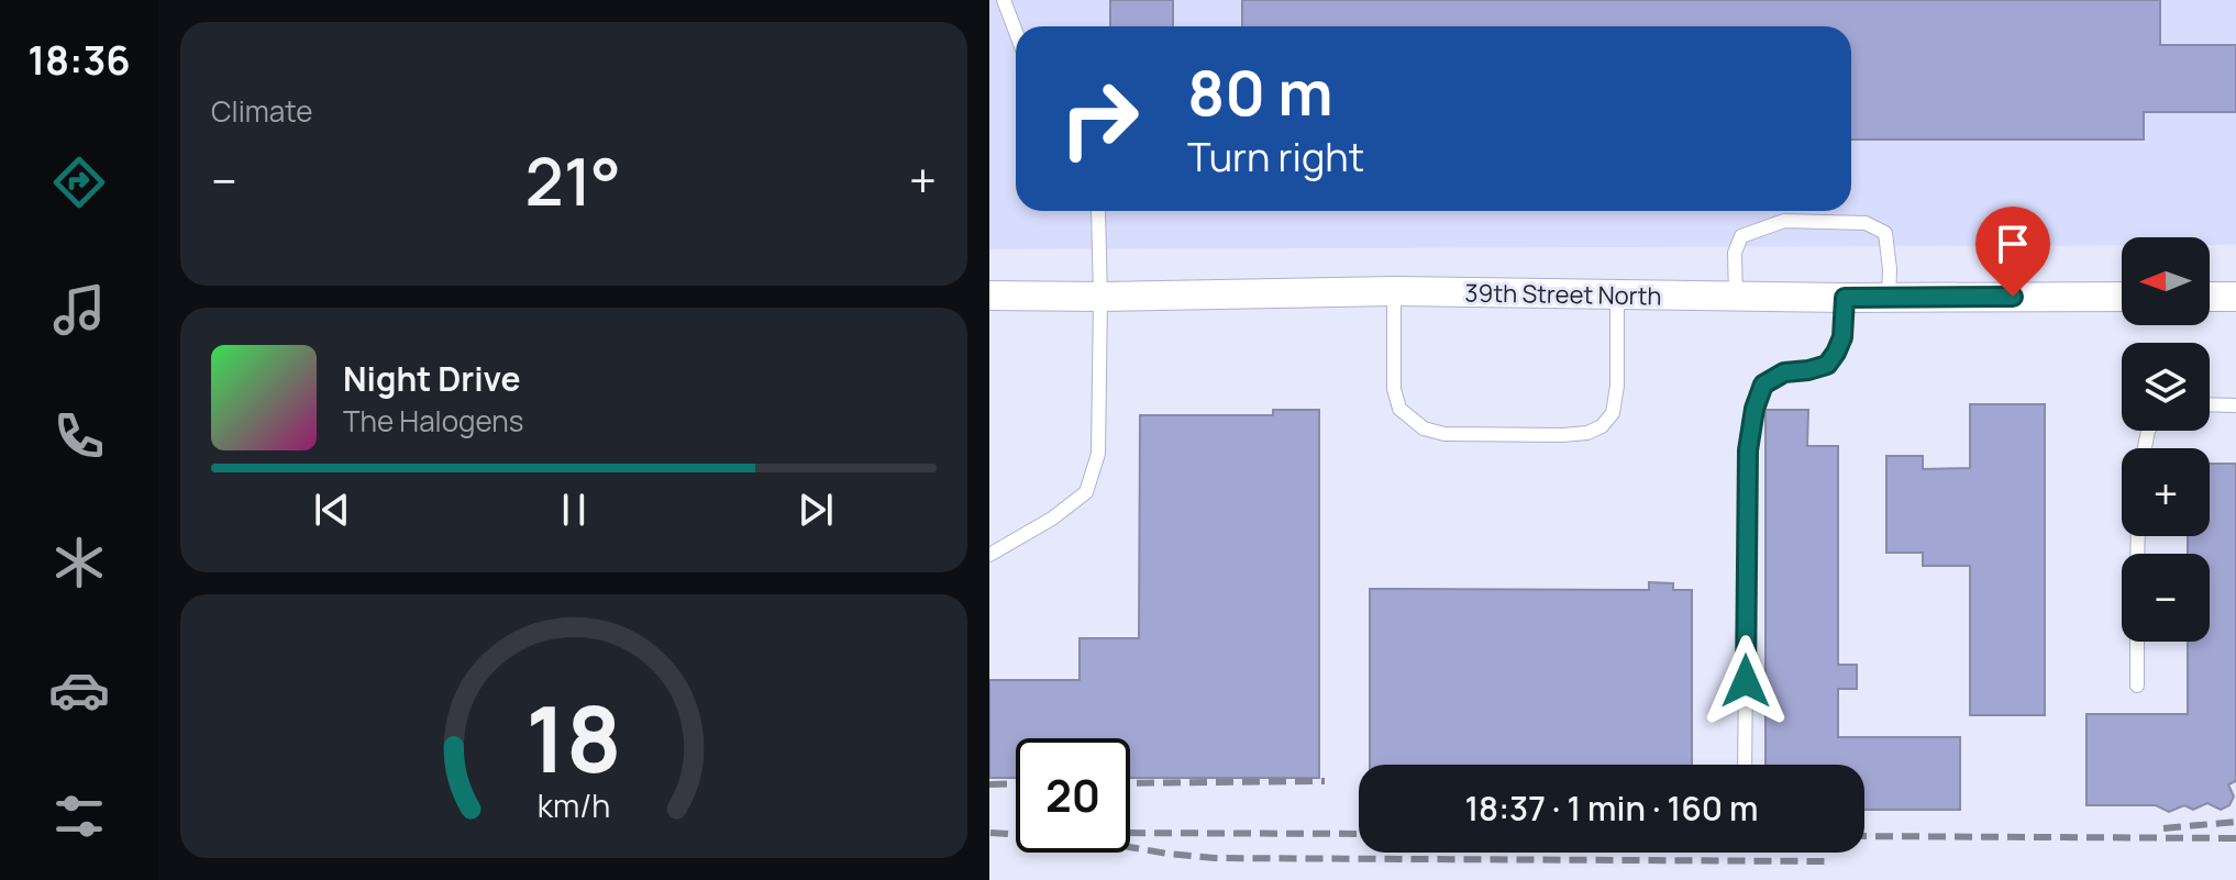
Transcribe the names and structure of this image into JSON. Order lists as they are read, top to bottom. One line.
{"streets":{"street":["39th Street North"]},"north":"left","page":{"tabs":"18:36","tile":"Climate","turn":["80 m","Turn right"],"heat":["−","21°","+"],"map_buttons":["+","−"],"song":["Night Drive","The Halogens"],"limit":"20","trip":"18:37 · 1 min · 160 m","gauge":["18","km/h"]}}
